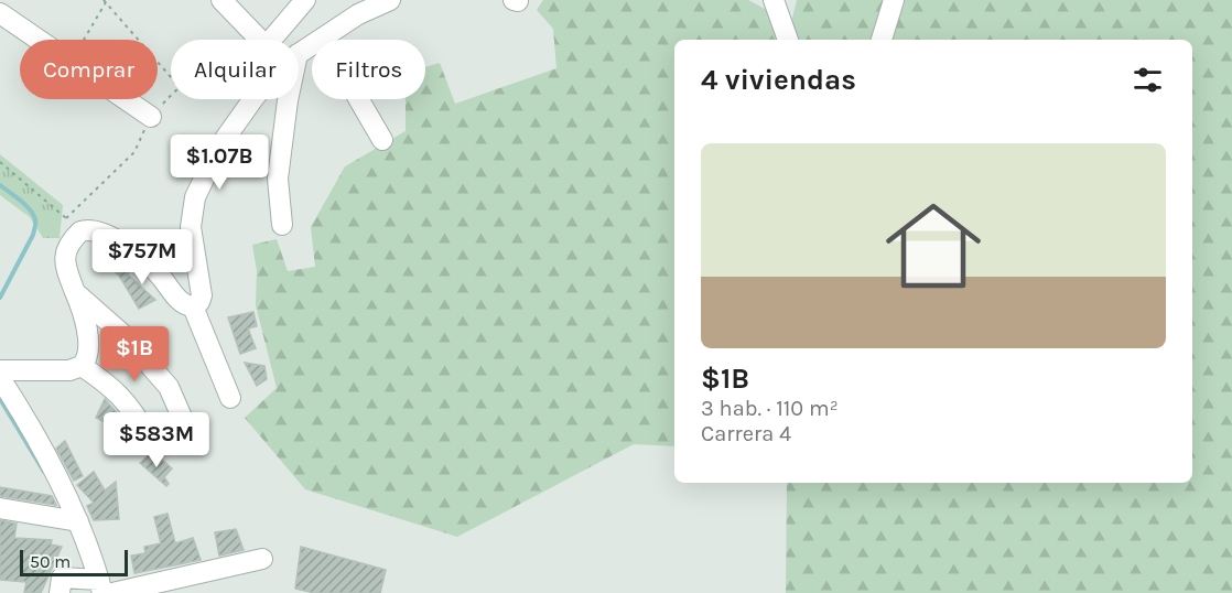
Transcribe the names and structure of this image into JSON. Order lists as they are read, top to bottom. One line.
{"scale_bar":"50 m","page":{"chip":["Comprar","Alquilar","Filtros"],"heading":"4 viviendas","list":[{"name":"$1B","note":"3 hab. · 110 m² · Carrera 4"}],"price":["$1.07B","$757M","$1B","$583M"],"scale":"50 m"}}
